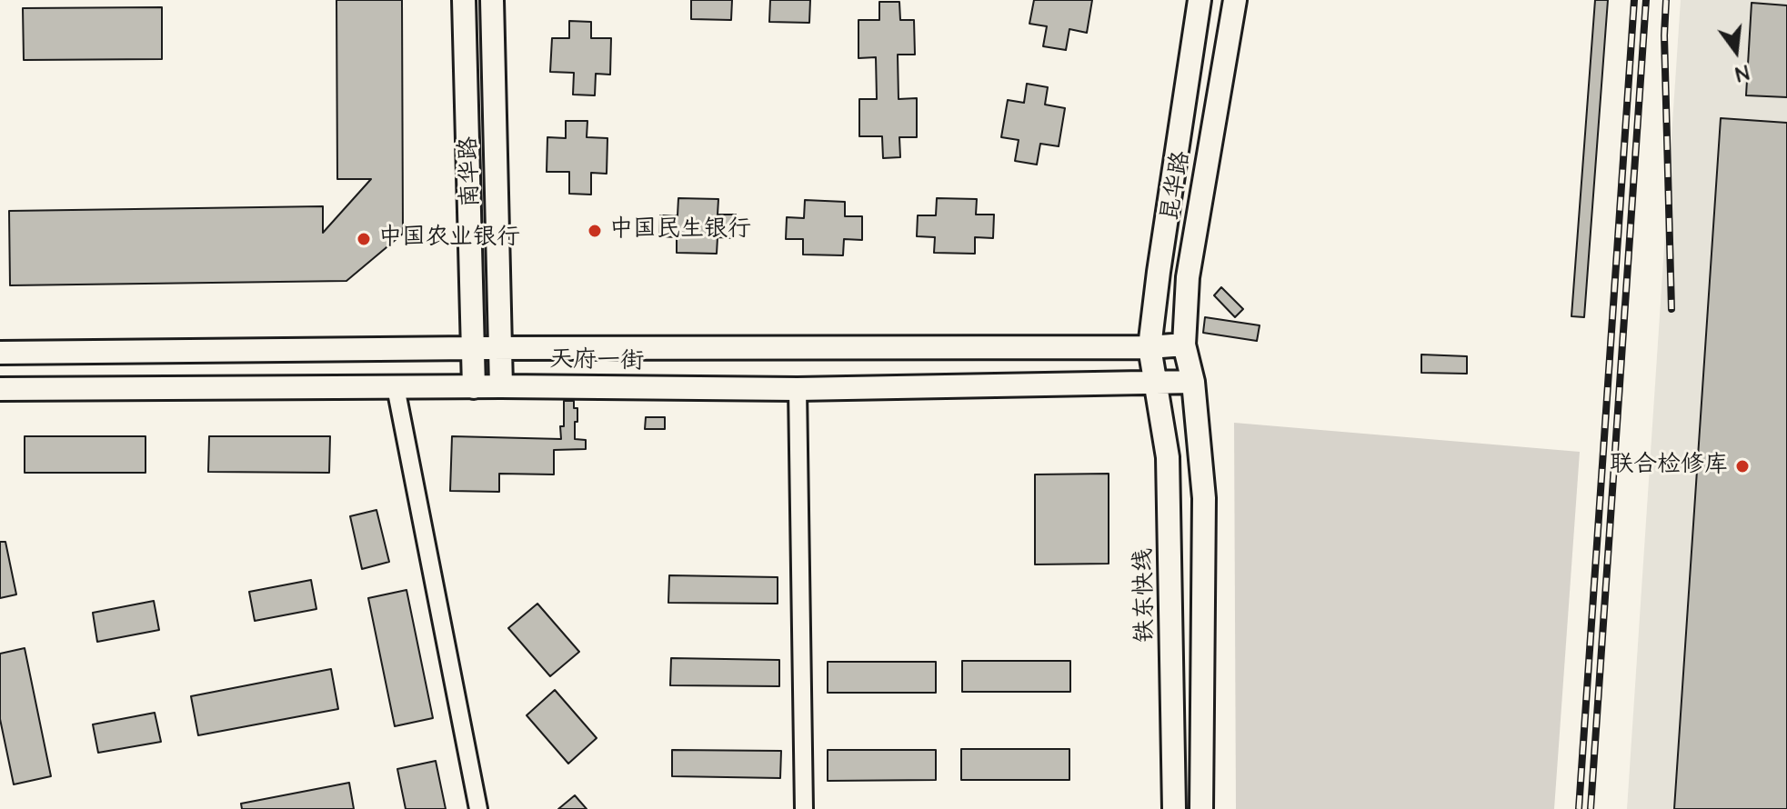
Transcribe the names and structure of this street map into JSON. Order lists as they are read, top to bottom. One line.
{"streets":{"main road":["南华路","昆华路","天府一街","铁东快线"]},"crossings":[["南华路","天府一街"],["昆华路","天府一街"],["昆华路","铁东快线"],["天府一街","铁东快线"]],"places":["中国民生银行","中国农业银行","联合检修库"],"north":"bottom"}
